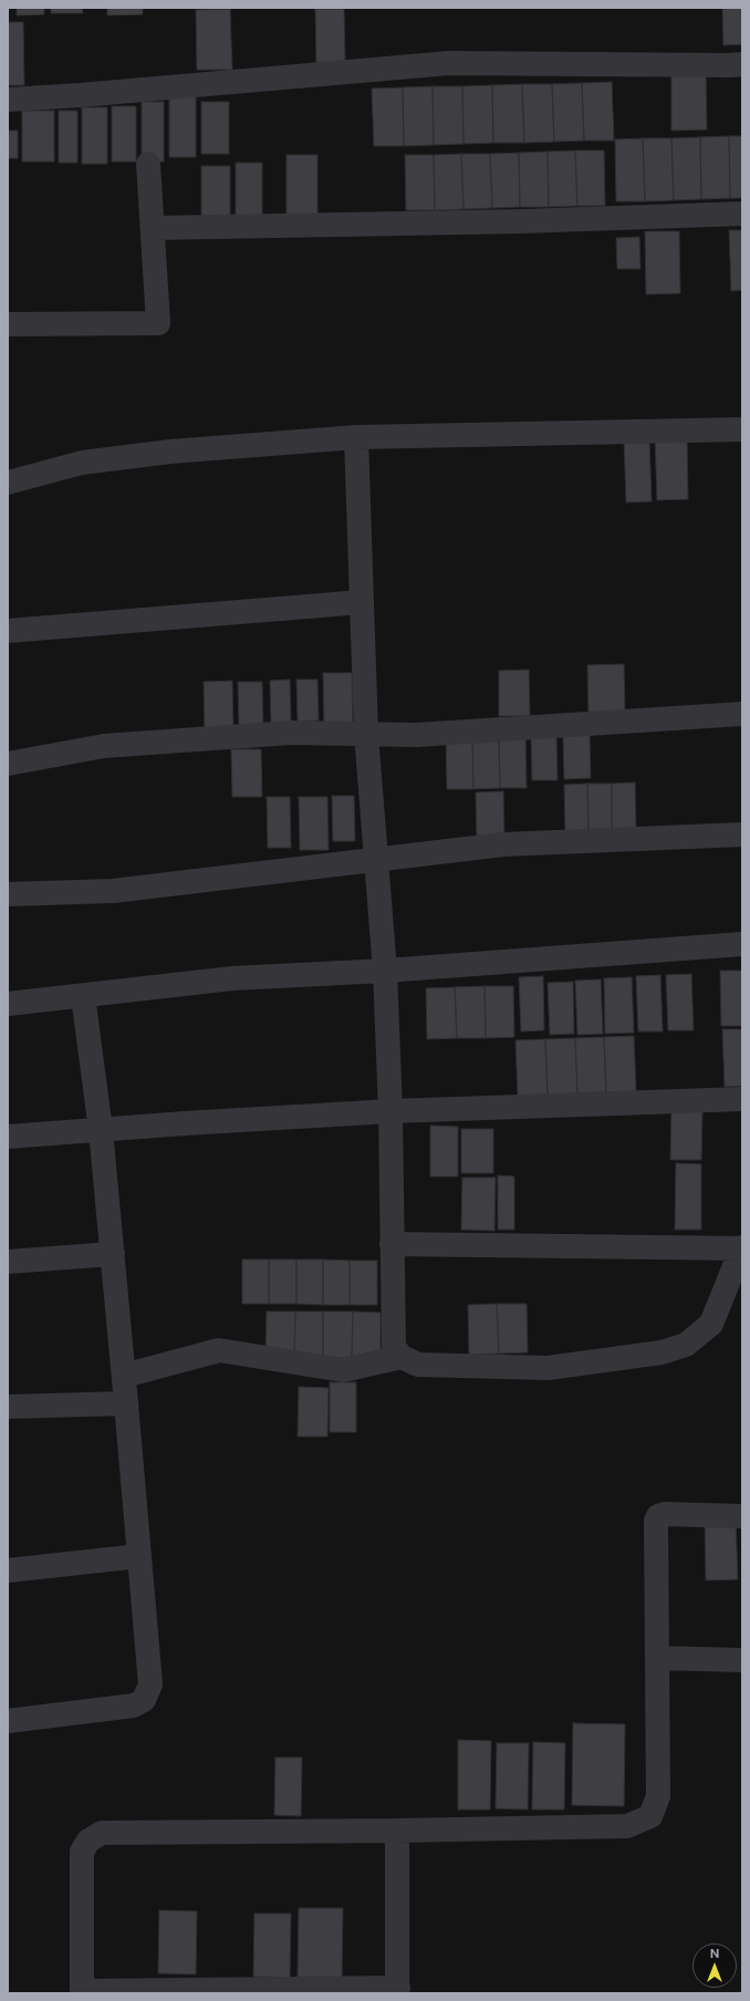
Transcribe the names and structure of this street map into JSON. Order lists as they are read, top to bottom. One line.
{"north":"top"}
